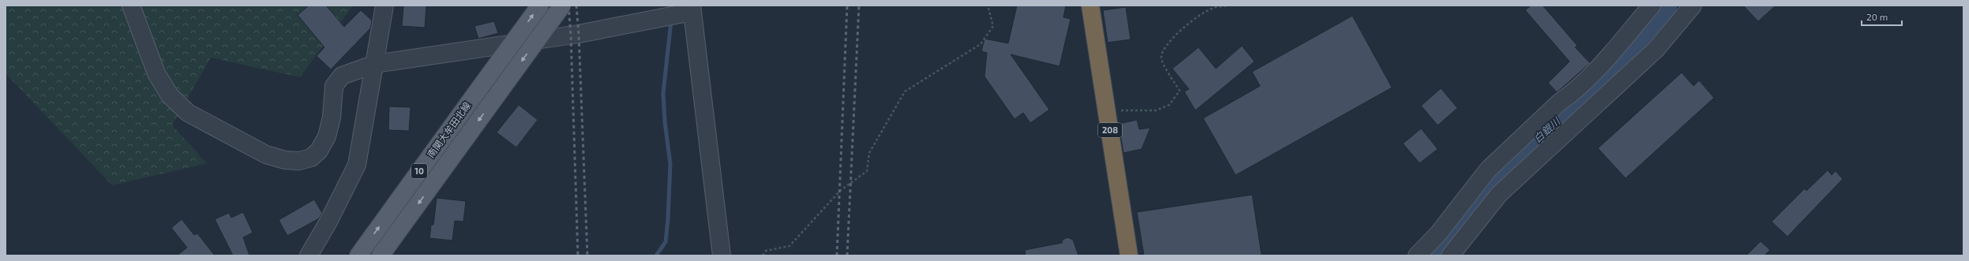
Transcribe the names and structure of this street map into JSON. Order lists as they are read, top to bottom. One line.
{"streets":{"highway":["208"],"main road":["南関大牟田北線","10"]},"water":["白銀川"],"scale_bar":"20 m"}
